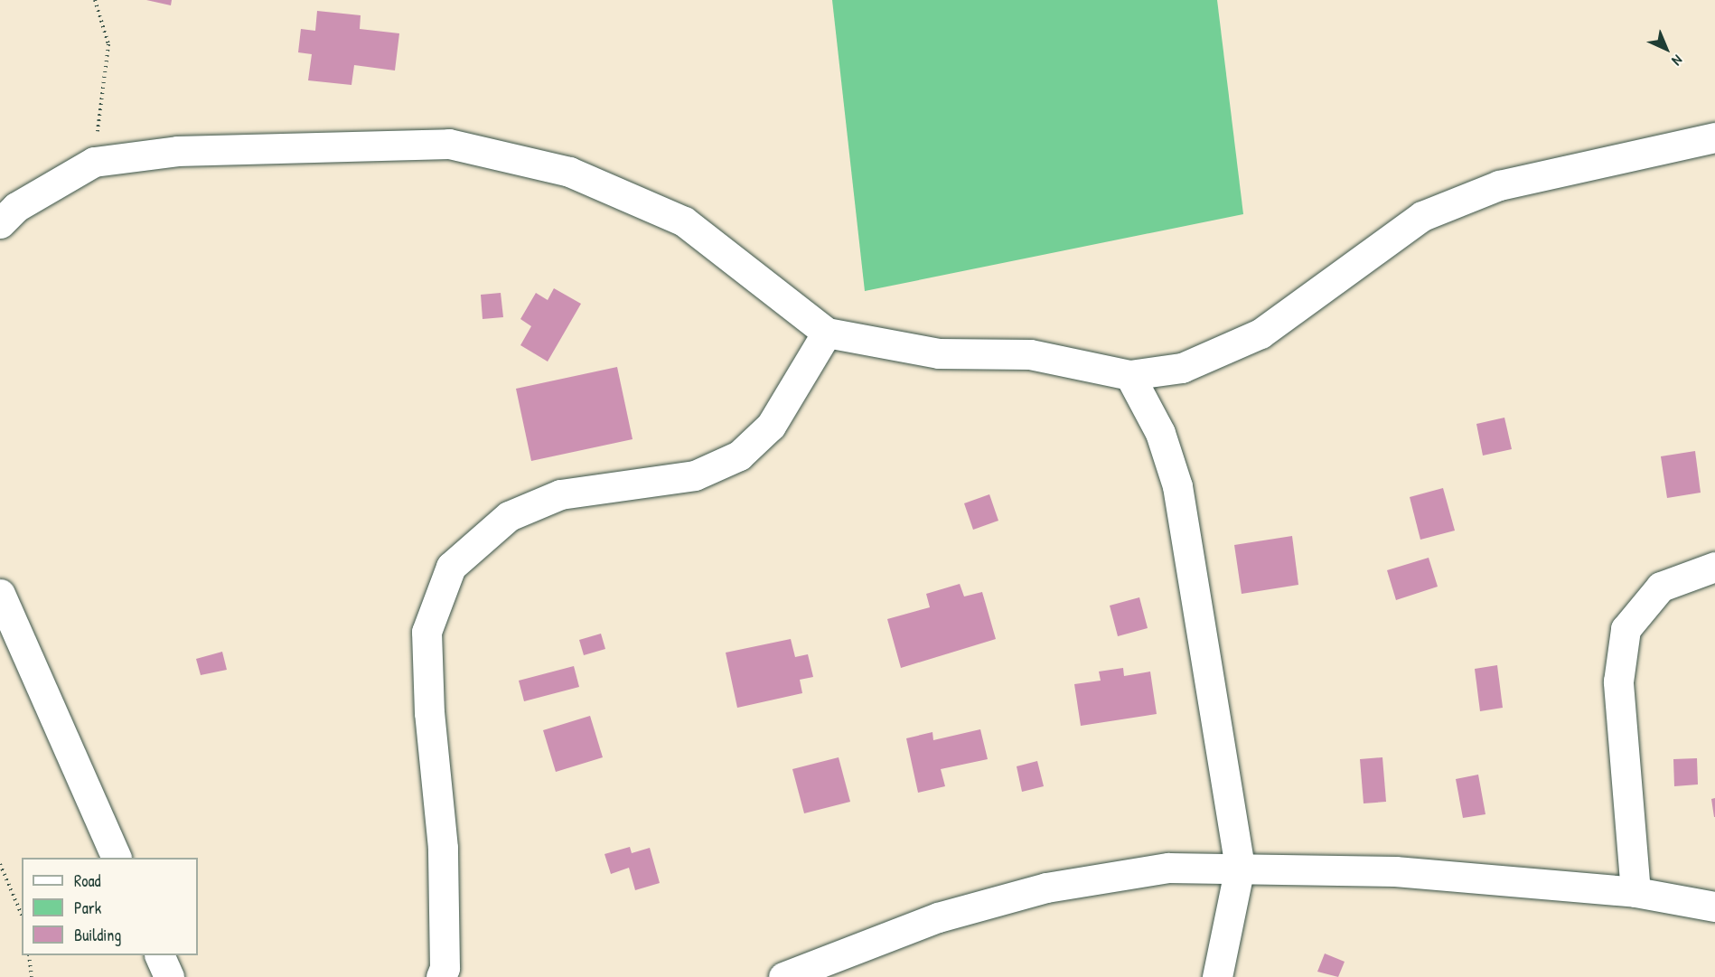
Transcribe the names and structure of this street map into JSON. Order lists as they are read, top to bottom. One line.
{"legend":["Road","Park","Building"],"north":"bottom right"}
